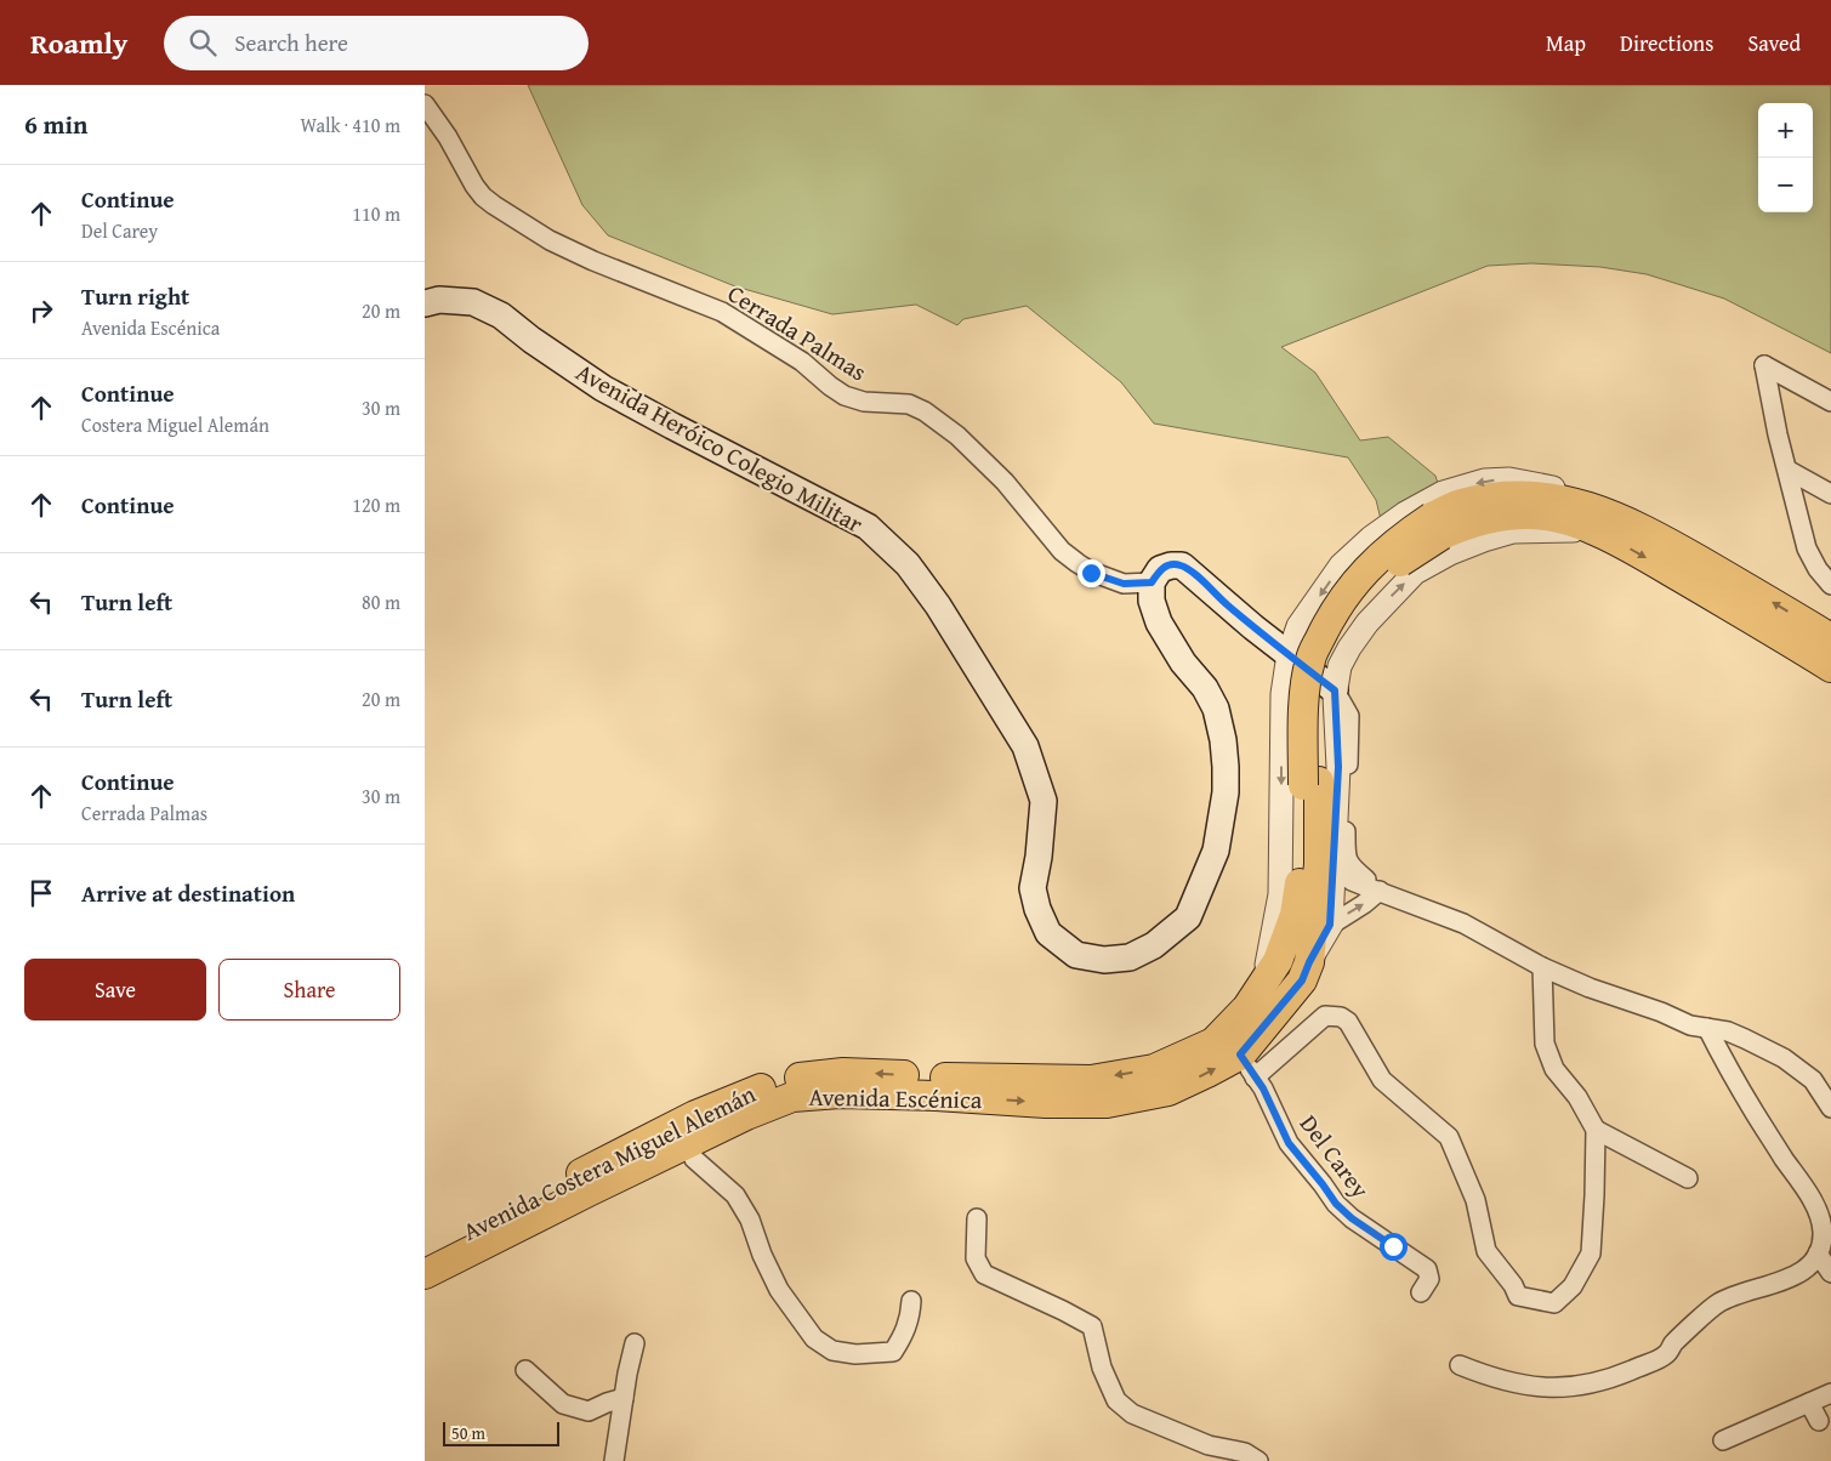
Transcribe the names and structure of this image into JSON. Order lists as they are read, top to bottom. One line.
{"streets":{"main road":["Avenida Heróico Colegio Militar","Avenida Escénica","Avenida Costera Miguel Alemán"],"street":["Cerrada Palmas","Del Carey"]},"crossings":[["Cerrada Palmas","Avenida Heróico Colegio Militar"],["Avenida Escénica","Del Carey"],["Avenida Escénica","Avenida Costera Miguel Alemán"]],"one_way":["Avenida Escénica","Avenida Costera Miguel Alemán"],"scale_bar":"50 m","page":{"header":"Roamly","search":"Search here","nav":["Map","Directions","Saved"],"heading":["6 min","Walk · 410 m"],"map_buttons":["+","−"],"list":[["Continue","Del Carey","110 m"],["Turn right","Avenida Escénica","20 m"],["Continue","Costera Miguel Alemán","30 m"],["Continue","120 m"],["Turn left","80 m"],["Turn left","20 m"],["Continue","Cerrada Palmas","30 m"],"Arrive at destination"],"buttons":["Save","Share"],"scale":"50 m"}}
